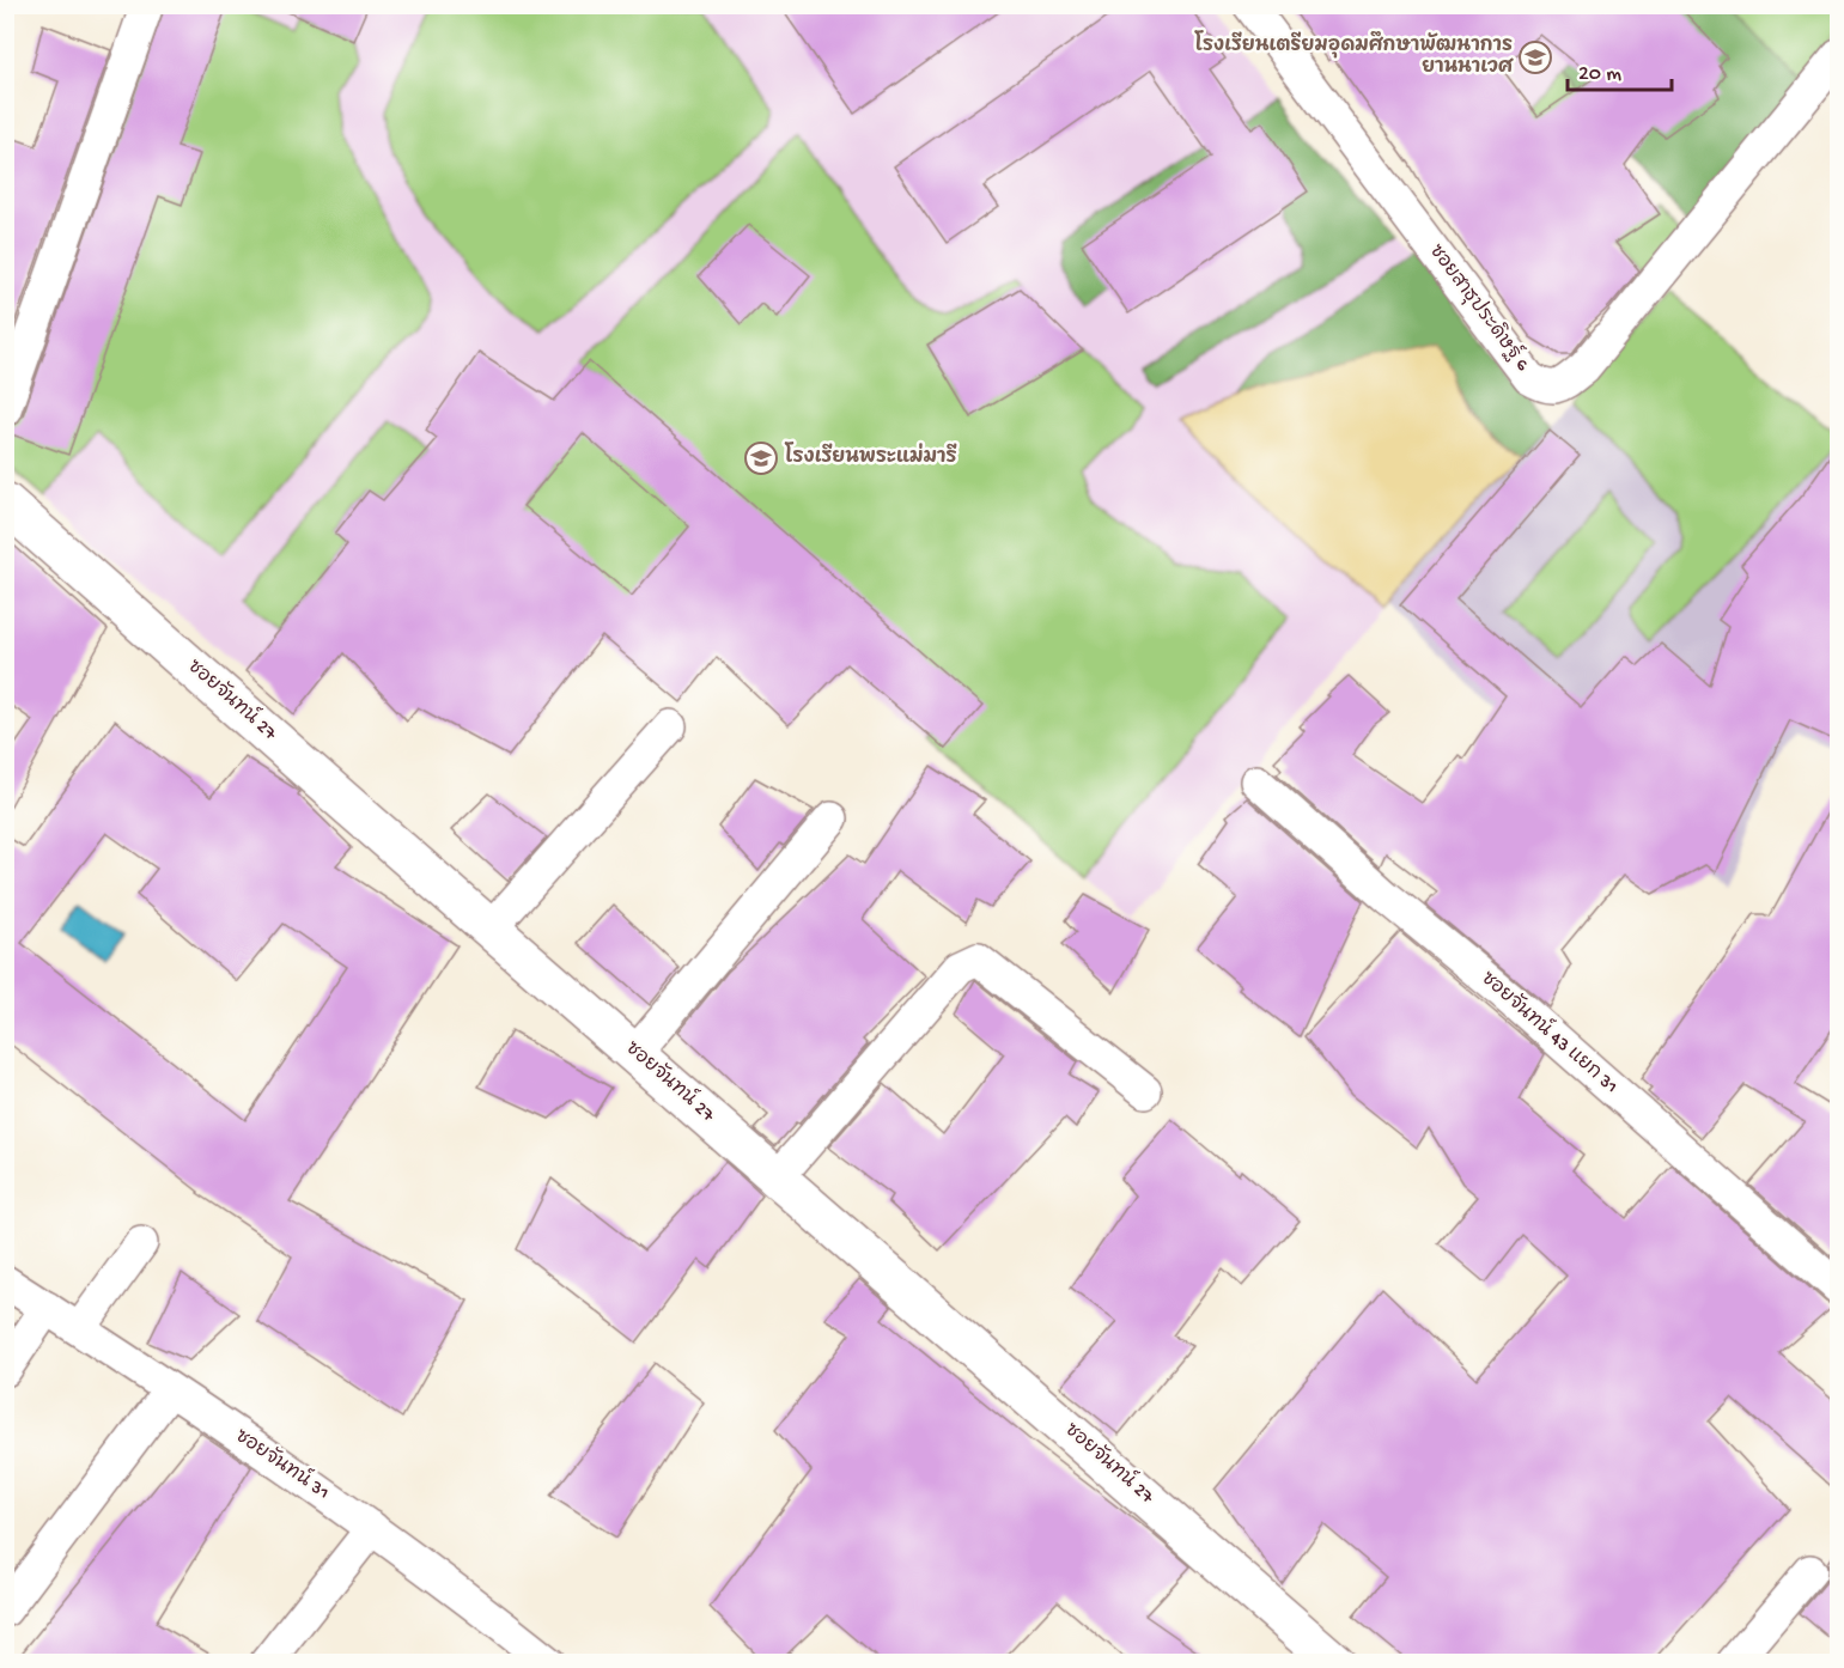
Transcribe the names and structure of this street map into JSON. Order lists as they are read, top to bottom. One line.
{"streets":{"street":["ซอยสาธุประดิษฐ์ 6","ซอยจันทน์ 27","ซอยจันทน์ 43 แยก 31","ซอยจันทน์ 31"]},"places":{"school or university":["โรงเรียนเตรียมอุดมศึกษาพัฒนาการ ยานนาเวศ","โรงเรียนพระแม่มารี"]},"scale_bar":"20 m"}
